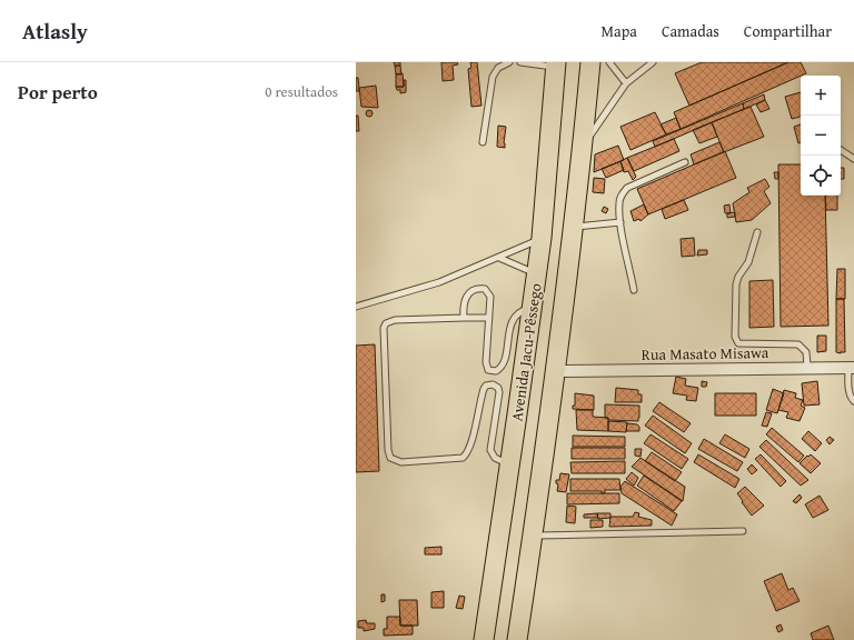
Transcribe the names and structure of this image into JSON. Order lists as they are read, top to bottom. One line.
{"streets":{"highway":["Avenida Jacu-Pêssego"],"street":["Rua Masato Misawa"]},"crossings":[["Avenida Jacu-Pêssego","Rua Masato Misawa"]],"page":{"header":"Atlasly","nav":["Mapa","Camadas","Compartilhar"],"heading":["Por perto","0 resultados"],"map_buttons":["+","−"]}}
